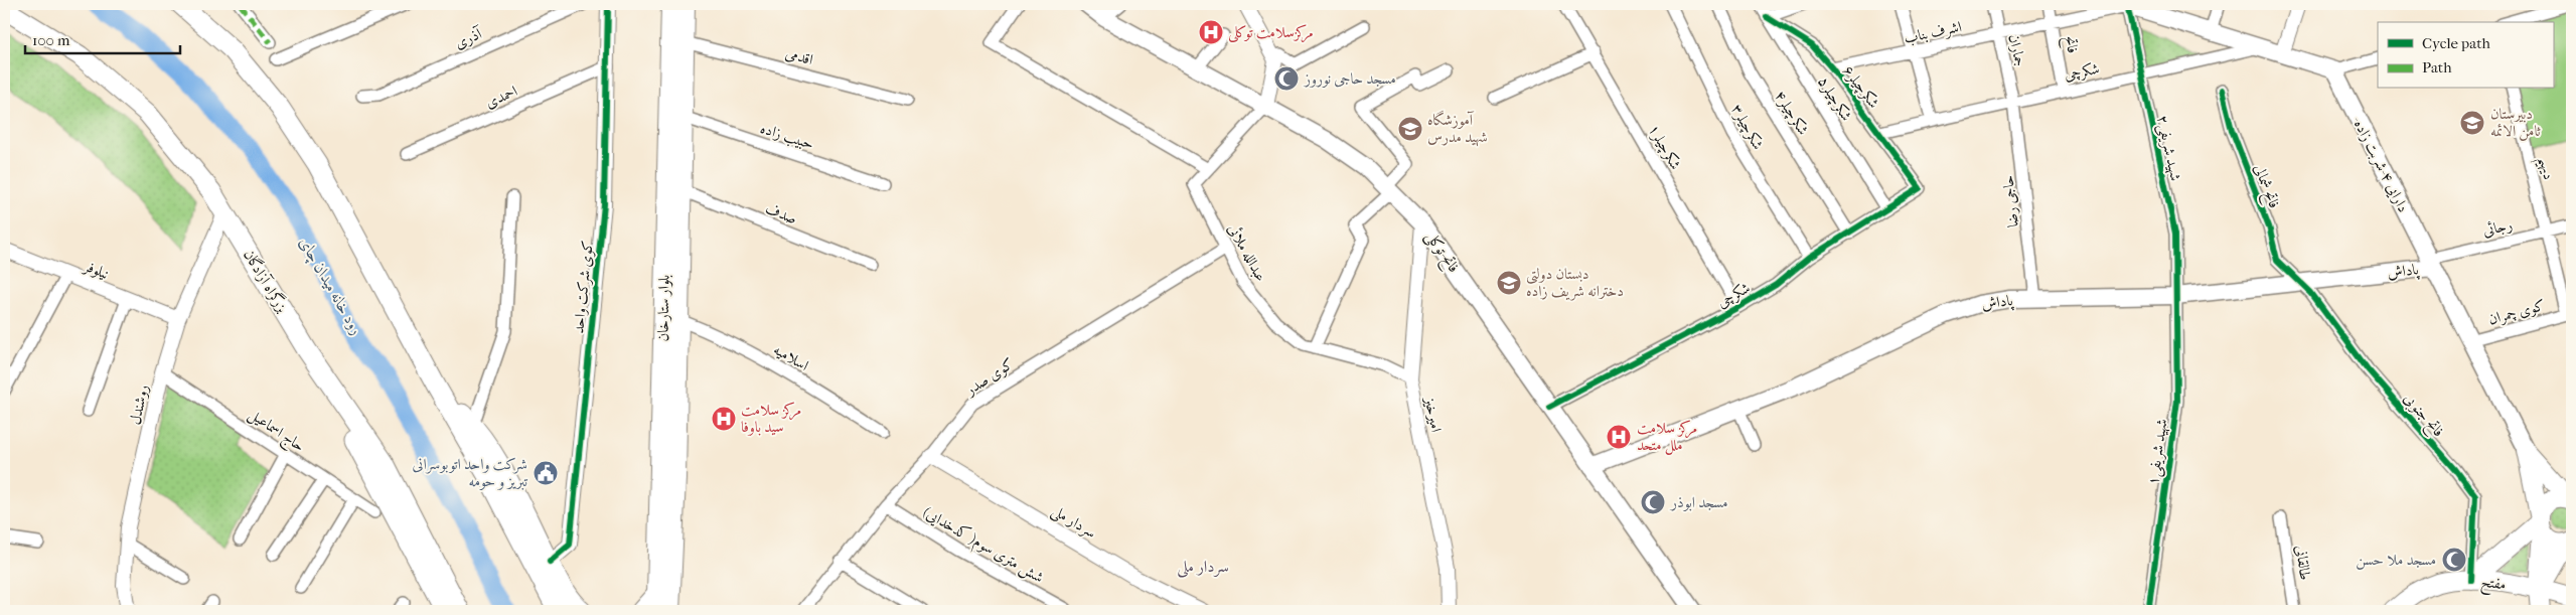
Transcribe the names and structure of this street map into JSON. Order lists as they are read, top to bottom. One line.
{"streets":{"highway":["بزرگراه آزادگان"],"main road":["-دارایی ۴-شربت زاده","فاتح-توکلی","پاداش","بلوار ستارخان","مفتح"],"street":["اشرف بناب","آذری","فاتح","جماران","اقدمی","شکرچی","شکرچیلر۶","احمدی","شکرچیلر۵","شکرچیلر۴","شکرچیلر۳","حبیب زاده","شکرچیلر۱","شهید شریفی۲","دیهیم","فاتح شمالی","حاجی رضا","صدف","رجائی","عبدالله ملائی","نیلوفر","کوی شرکت واحد","کوی چمران","اسلامیه","کوی صدر","روشندل","امیرخیز","فاتح جنوبی","حاج اسماعیل","شهید شریفی۱","سردار ملی","(کدخدایی )شش متری سوم","طالقانی"]},"crossings":[["اشرف بناب","فاتح"],["اشرف بناب","جماران"],["اشرف بناب","شکرچیلر۶"],["اشرف بناب","شهید شریفی۲"],["فاتح","شکرچی"],["جماران","شکرچی"],["جماران","حاجی رضا"],["اقدمی","بلوار ستارخان"],["شکرچی","شکرچیلر۶"],["شکرچی","شکرچیلر۵"],["شکرچی","شکرچیلر۴"],["شکرچی","شکرچیلر۳"],["شکرچی","شکرچیلر۱"],["شکرچی","شهید شریفی۲"],["شکرچی","حاجی رضا"],["شکرچی","فاتح-توکلی"],["شکرچیلر۶","شکرچیلر۵"],["احمدی","کوی شرکت واحد"],["حبیب زاده","بلوار ستارخان"],["شهید شریفی۲","پاداش"],["شهید شریفی۲","شهید شریفی۱"],["-دارایی ۴-شربت زاده","رجائی"],["-دارایی ۴-شربت زاده","پاداش"],["-دارایی ۴-شربت زاده","کوی چمران"],["دیهیم","رجائی"],["دیهیم","کوی چمران"],["فاتح شمالی","پاداش"],["فاتح شمالی","فاتح جنوبی"],["حاجی رضا","پاداش"],["صدف","بلوار ستارخان"],["رجائی","پاداش"],["فاتح-توکلی","عبدالله ملائی"],["فاتح-توکلی","پاداش"],["فاتح-توکلی","امیرخیز"],["عبدالله ملائی","کوی صدر"],["عبدالله ملائی","امیرخیز"],["نیلوفر","روشندل"],["پاداش","فاتح جنوبی"],["پاداش","شهید شریفی۱"],["بزرگراه آزادگان","روشندل"],["بلوار ستارخان","اسلامیه"],["کوی صدر","سردار ملی"],["کوی صدر","(کدخدایی )شش متری سوم"],["روشندل","حاج اسماعیل"],["فاتح جنوبی","مفتح"]],"districts":["سردار ملی"],"water":["رود خانه میدان چای"],"places":{"hospital":["مرکزسلامت توکلی","مرکز سلامت سید باوفا","مرکز سلامت ملل متحد"],"mosque":["مسجد حاجی نوروز","مسجد ابوذر","مسجد ملا حسن"],"school or university":["دبیرستان ثامن الائمه","آموزشگاه شهید مدرس","دبستان دولتی دخترانه شریف زاده"],"public building":["شرکت واحد اتوبوسرانی تبریز و حومه"]},"legend":["Cycle path","Path"],"scale_bar":"100 m"}
